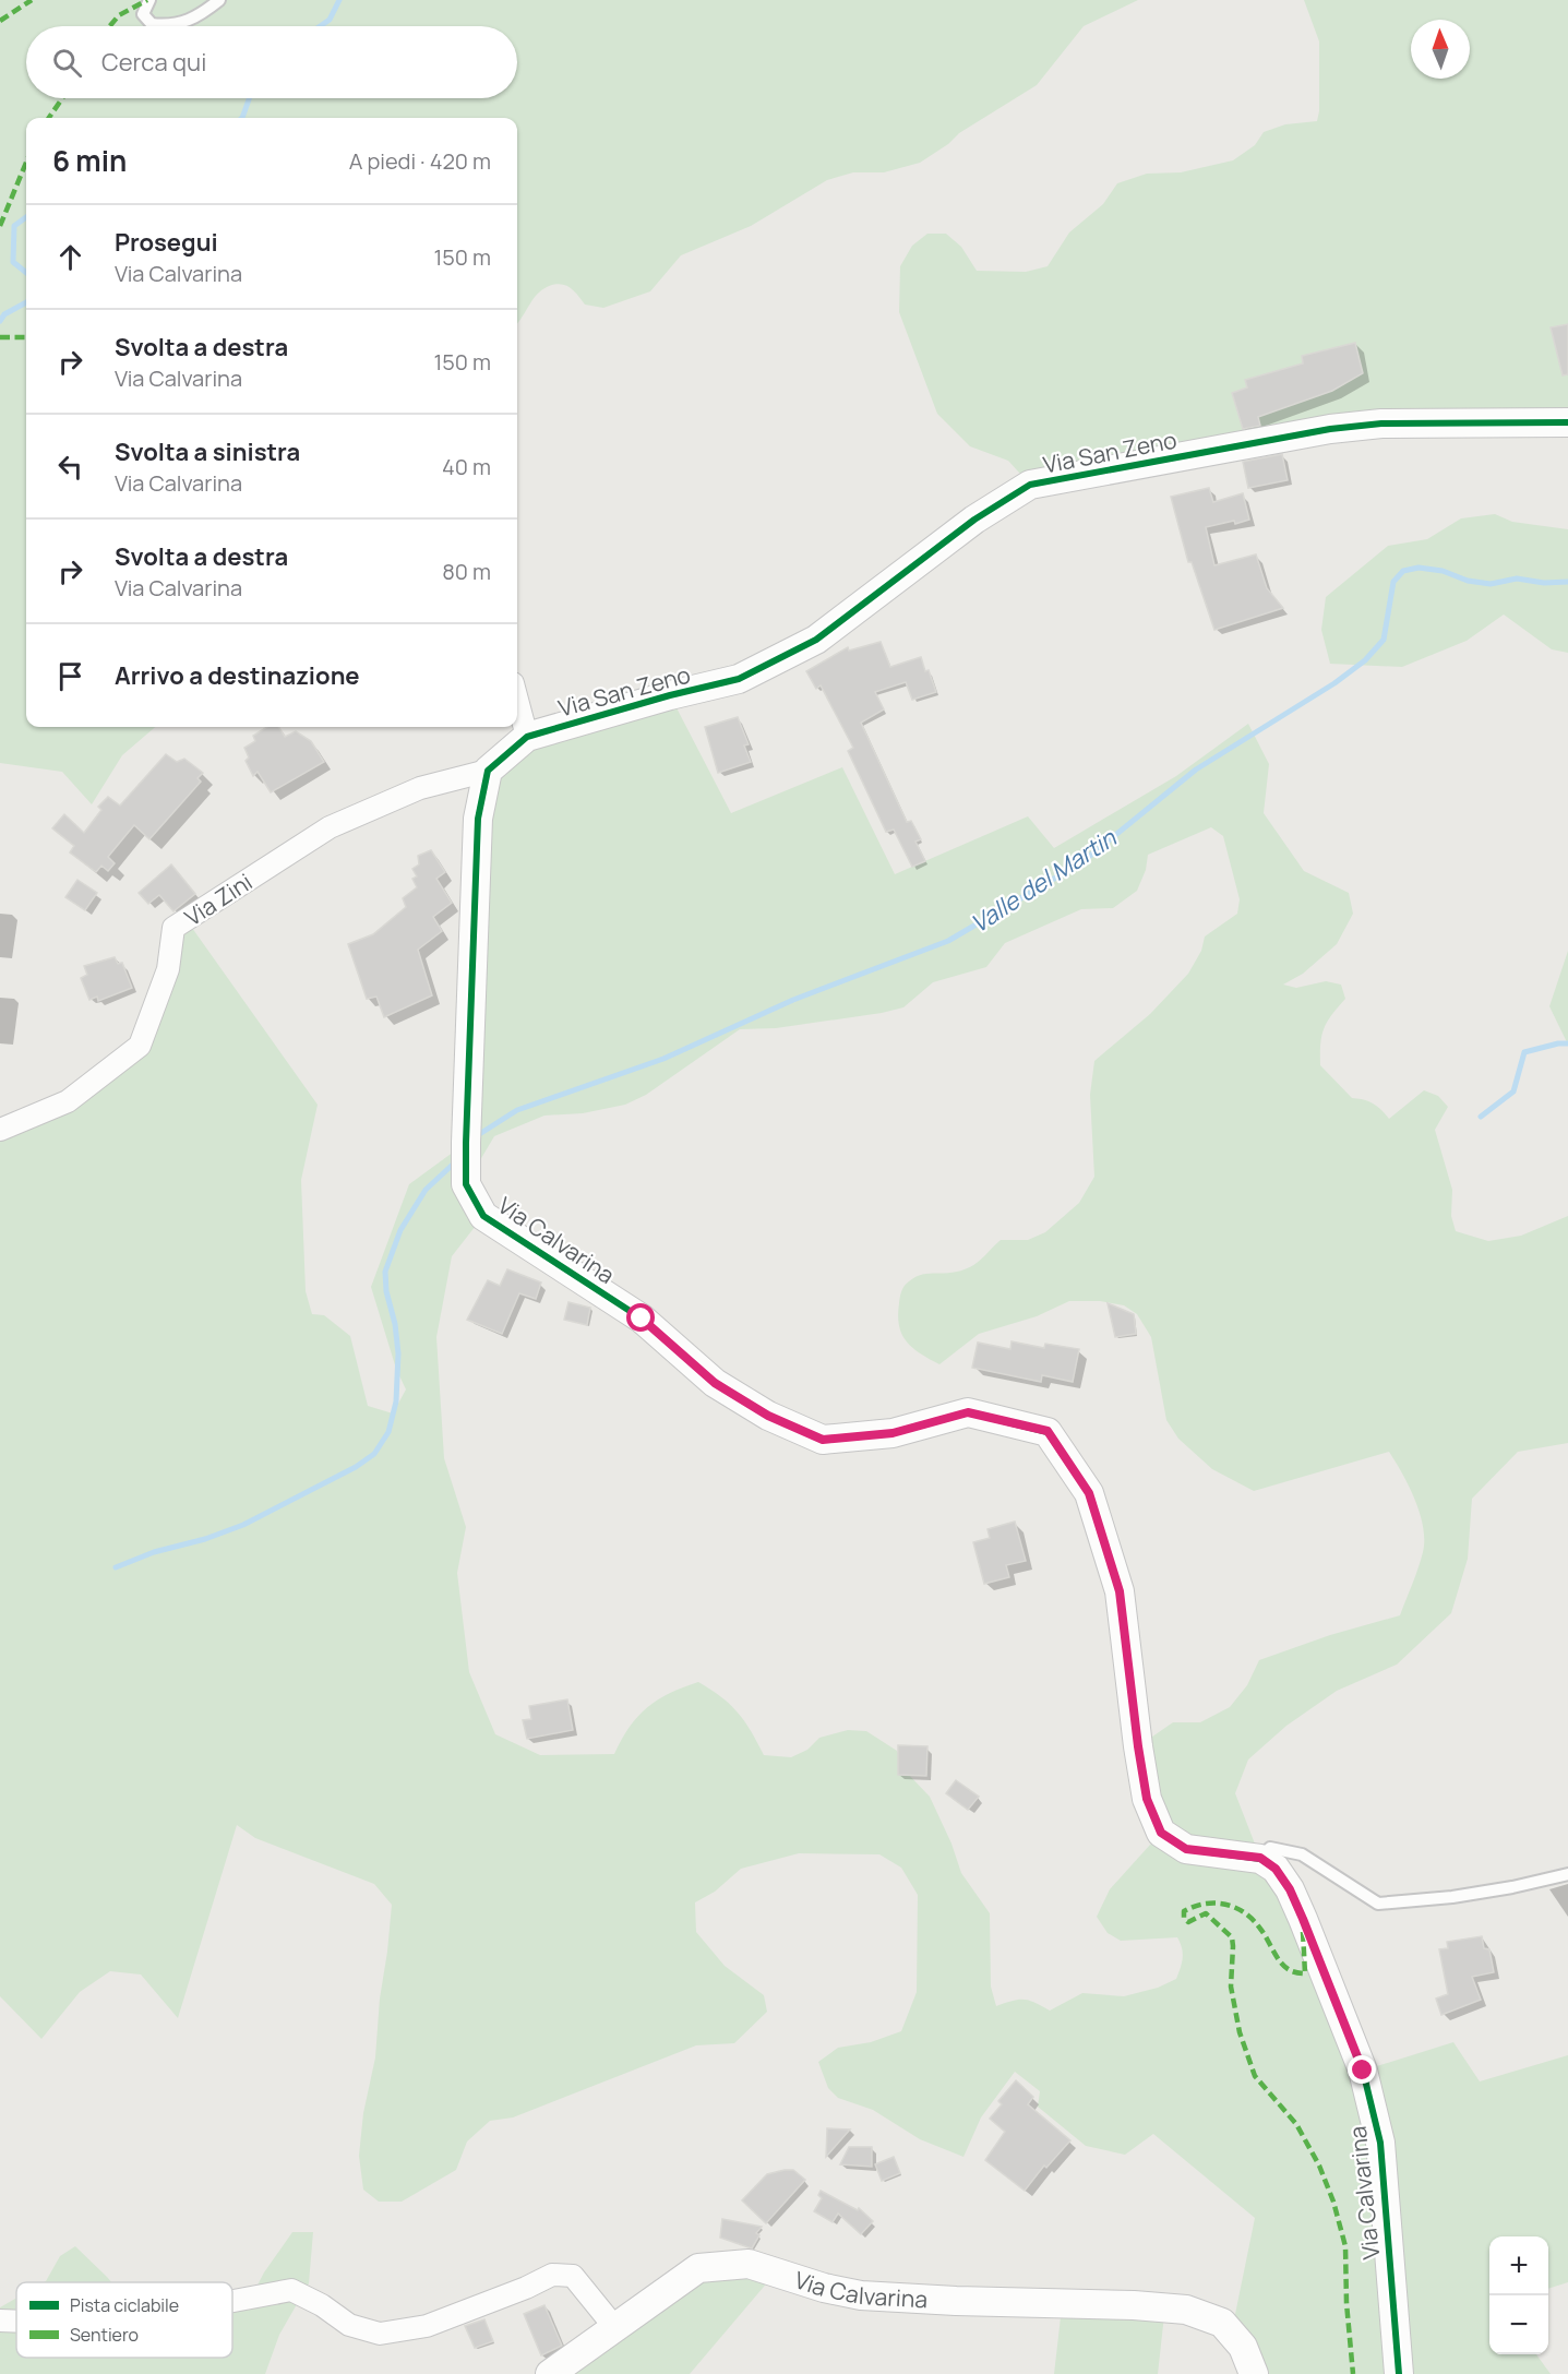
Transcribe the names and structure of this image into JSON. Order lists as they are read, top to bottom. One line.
{"streets":{"street":["Via San Zeno","Via Zini","Via Calvarina"]},"crossings":[["Via Zini","Via Calvarina"]],"water":["Valle del Martin"],"legend":["Pista ciclabile","Sentiero"],"north":"top","page":{"search":"Cerca qui","heading":["6 min","A piedi · 420 m"],"list":[["Prosegui","Via Calvarina","150 m"],["Svolta a destra","Via Calvarina","150 m"],["Svolta a sinistra","Via Calvarina","40 m"],["Svolta a destra","Via Calvarina","80 m"],"Arrivo a destinazione"],"map_buttons":["+","−"]}}
